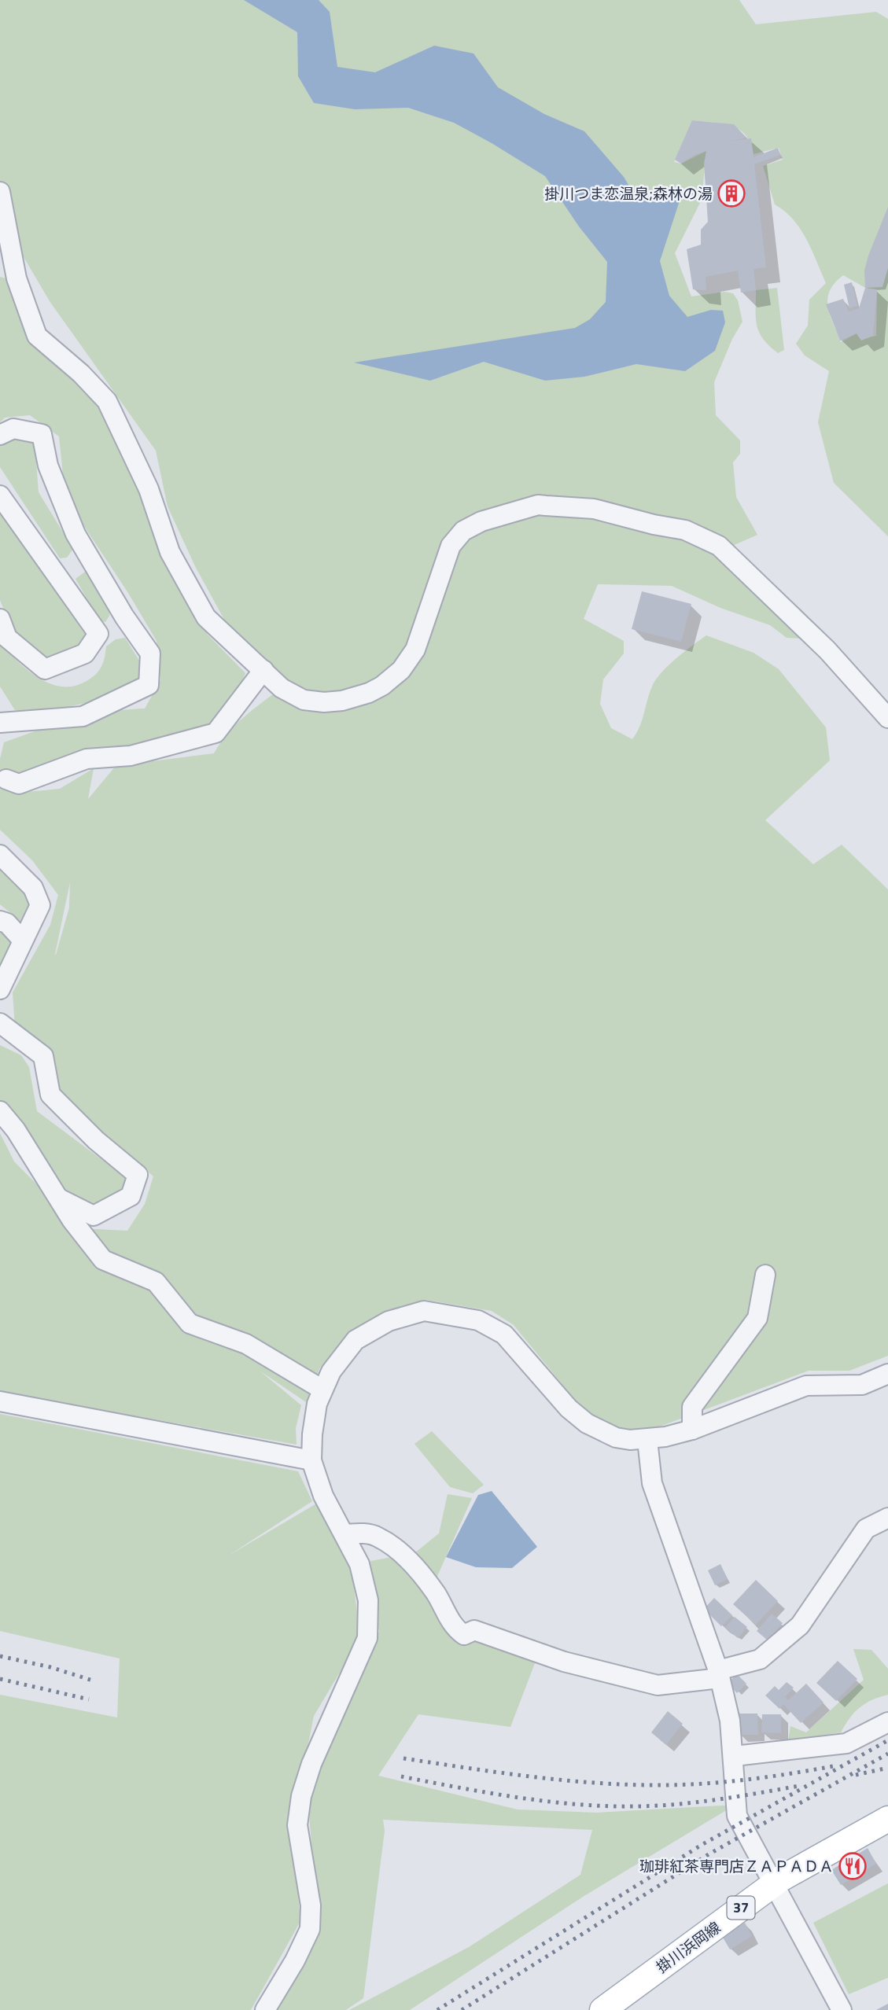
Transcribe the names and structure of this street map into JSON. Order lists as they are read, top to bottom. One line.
{"streets":{"main road":["37","掛川浜岡線"]},"places":{"building":["掛川つま恋温泉;森林の湯"],"restaurant":["珈琲紅茶専門店ＺＡＰＡＤＡ"]}}
